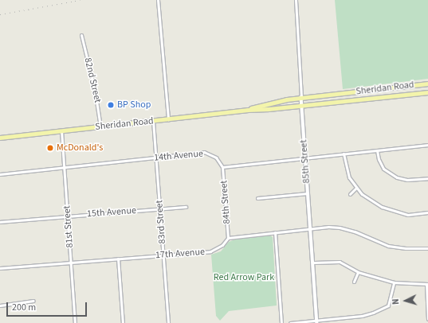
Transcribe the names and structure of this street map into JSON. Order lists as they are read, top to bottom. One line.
{"streets":{"main road":["Sheridan Road"],"street":["82nd Street","14th Avenue","85th Street","84th Street","15th Avenue","83rd Street","81st Street","17th Avenue"]},"crossings":[["82nd Street","Sheridan Road"],["Sheridan Road","85th Street"],["Sheridan Road","83rd Street"],["Sheridan Road","81st Street"],["14th Avenue","84th Street"],["14th Avenue","83rd Street"],["14th Avenue","81st Street"],["84th Street","17th Avenue"],["15th Avenue","83rd Street"],["15th Avenue","81st Street"],["83rd Street","17th Avenue"],["81st Street","17th Avenue"]],"parks":["Red Arrow Park"],"places":["BP Shop","McDonald's"],"scale_bar":"200 m","north":"left"}
